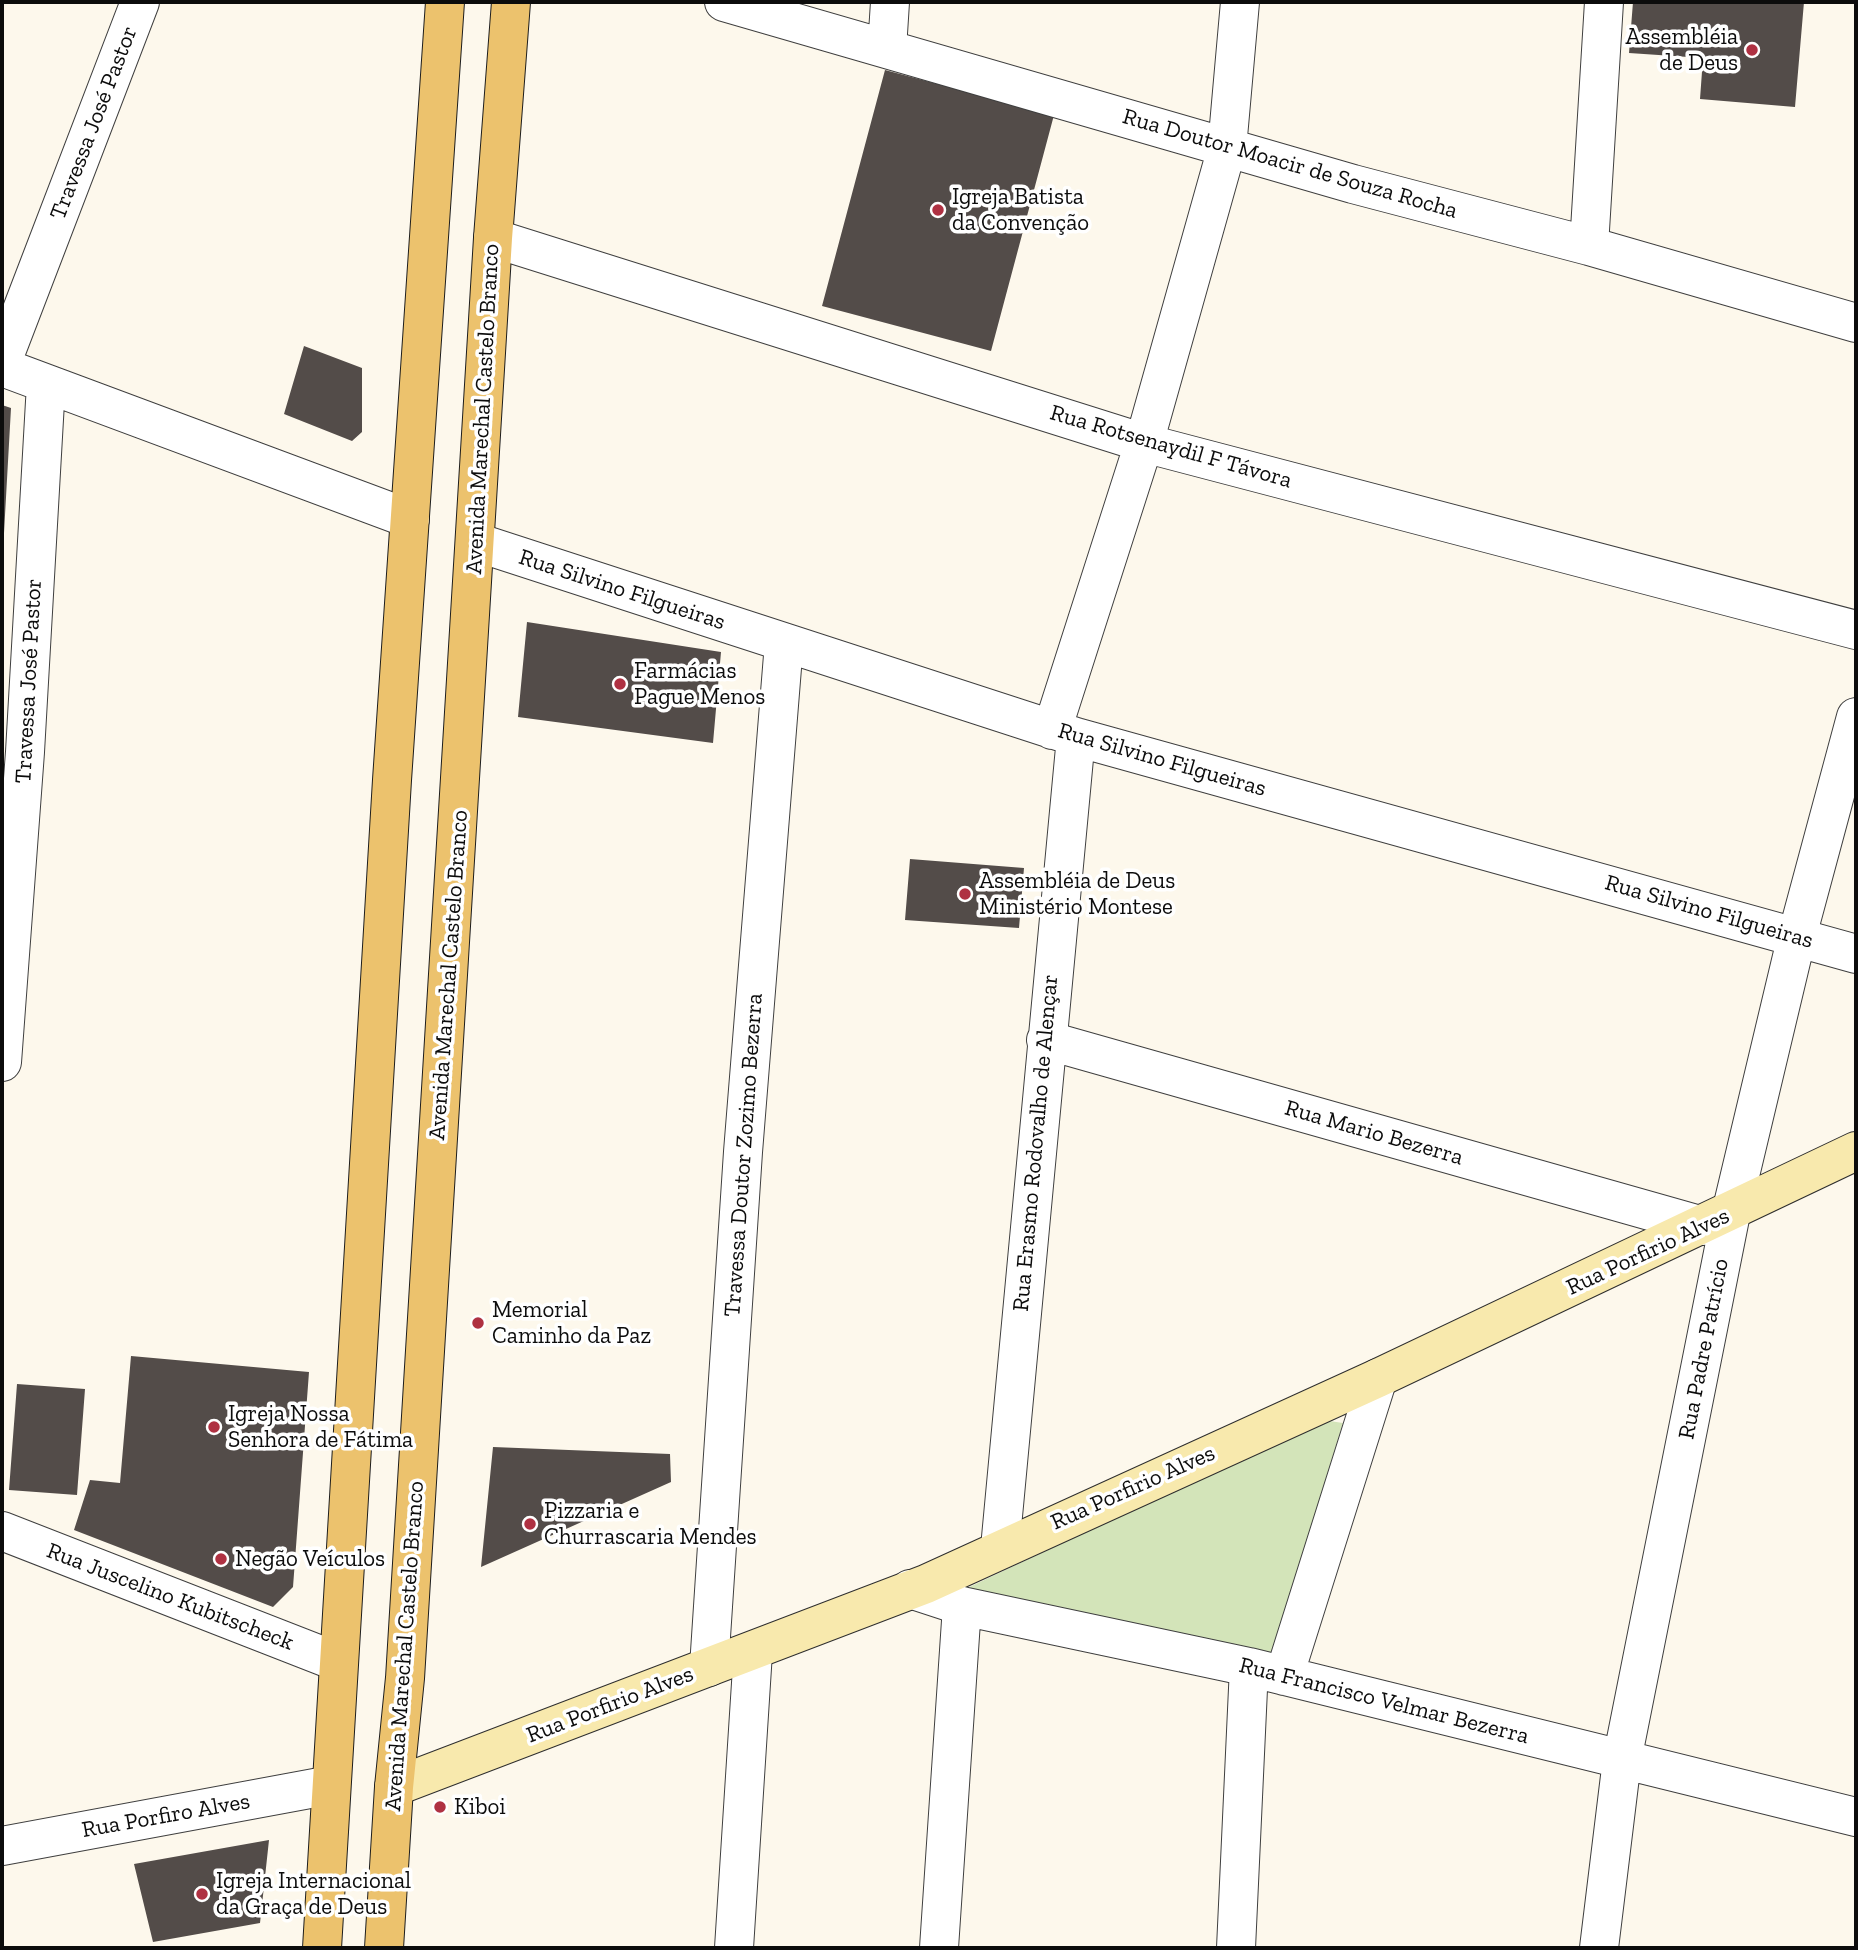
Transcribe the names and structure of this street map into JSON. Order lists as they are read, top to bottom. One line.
{"streets":{"main road":["Avenida Marechal Castelo Branco"],"street":["Travessa José Pastor","Rua Doutor Moacir de Souza Rocha","Rua Rotsenaydil F Távora","Rua Silvino Filgueiras","Rua Mario Bezerra","Rua Erasmo Rodovalho de Alençar","Travessa Doutor Zozimo Bezerra","Rua Porfirio Alves","Rua Padre Patrício","Rua Juscelino Kubitscheck","Rua Francisco Velmar Bezerra","Rua Porfiro Alves"]},"crossings":[["Rua Doutor Moacir de Souza Rocha","Rua Erasmo Rodovalho de Alençar"],["Avenida Marechal Castelo Branco","Rua Rotsenaydil F Távora"],["Avenida Marechal Castelo Branco","Rua Silvino Filgueiras"],["Avenida Marechal Castelo Branco","Rua Porfirio Alves"],["Rua Rotsenaydil F Távora","Rua Erasmo Rodovalho de Alençar"],["Rua Silvino Filgueiras","Rua Erasmo Rodovalho de Alençar"],["Rua Silvino Filgueiras","Travessa Doutor Zozimo Bezerra"],["Rua Silvino Filgueiras","Rua Padre Patrício"],["Rua Mario Bezerra","Rua Erasmo Rodovalho de Alençar"],["Rua Mario Bezerra","Rua Porfirio Alves"],["Rua Mario Bezerra","Rua Padre Patrício"],["Rua Erasmo Rodovalho de Alençar","Rua Porfirio Alves"],["Travessa Doutor Zozimo Bezerra","Rua Porfirio Alves"],["Rua Porfirio Alves","Rua Padre Patrício"],["Rua Porfirio Alves","Rua Francisco Velmar Bezerra"],["Rua Padre Patrício","Rua Francisco Velmar Bezerra"]],"places":["Assembléia de Deus","Igreja Batista da Convenção","Farmácias Pague Menos","Assembléia de Deus Ministério Montese","Memorial Caminho da Paz","Igreja Nossa Senhora de Fátima","Pizzaria e Churrascaria Mendes","Negão Veículos","Kiboi","Igreja Internacional da Graça de Deus"]}
